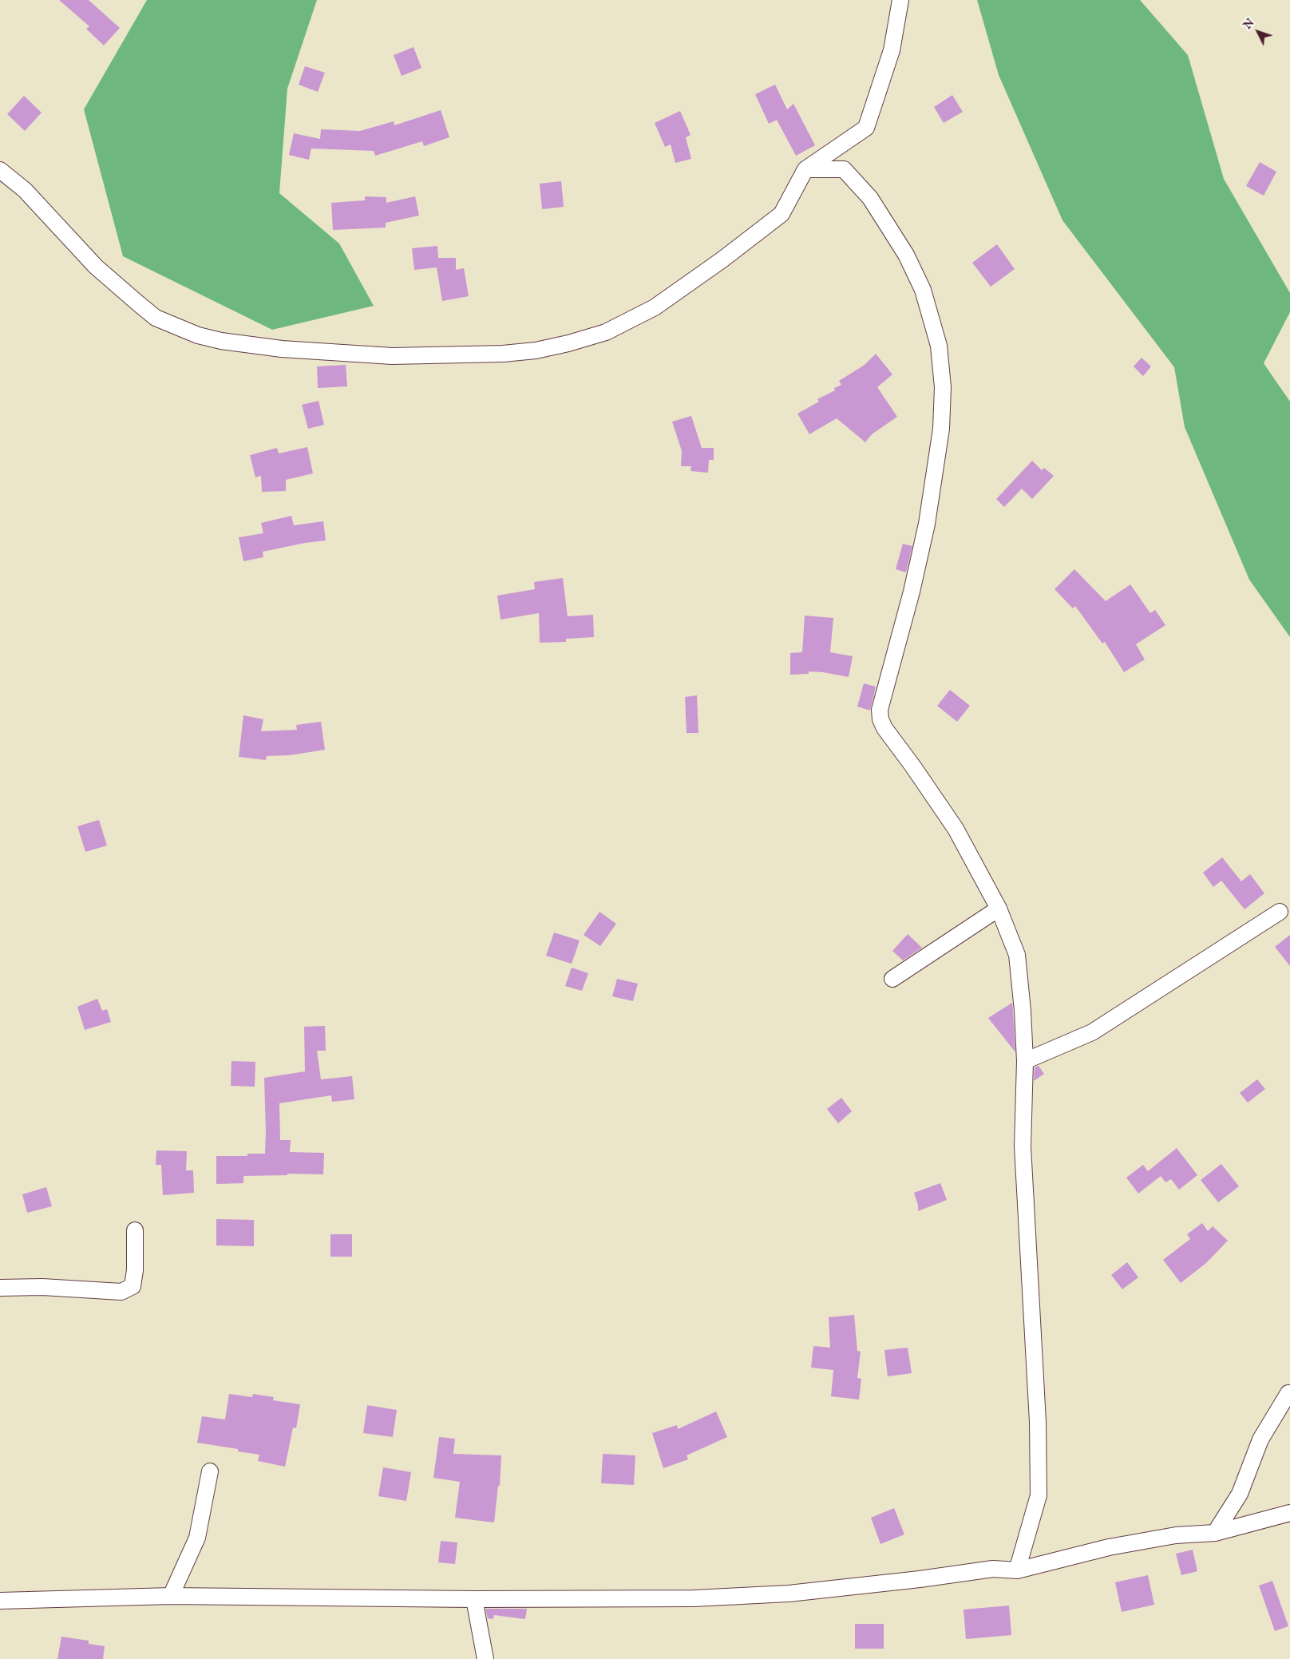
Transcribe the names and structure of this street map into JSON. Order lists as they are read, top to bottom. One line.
{"north":"top left"}
